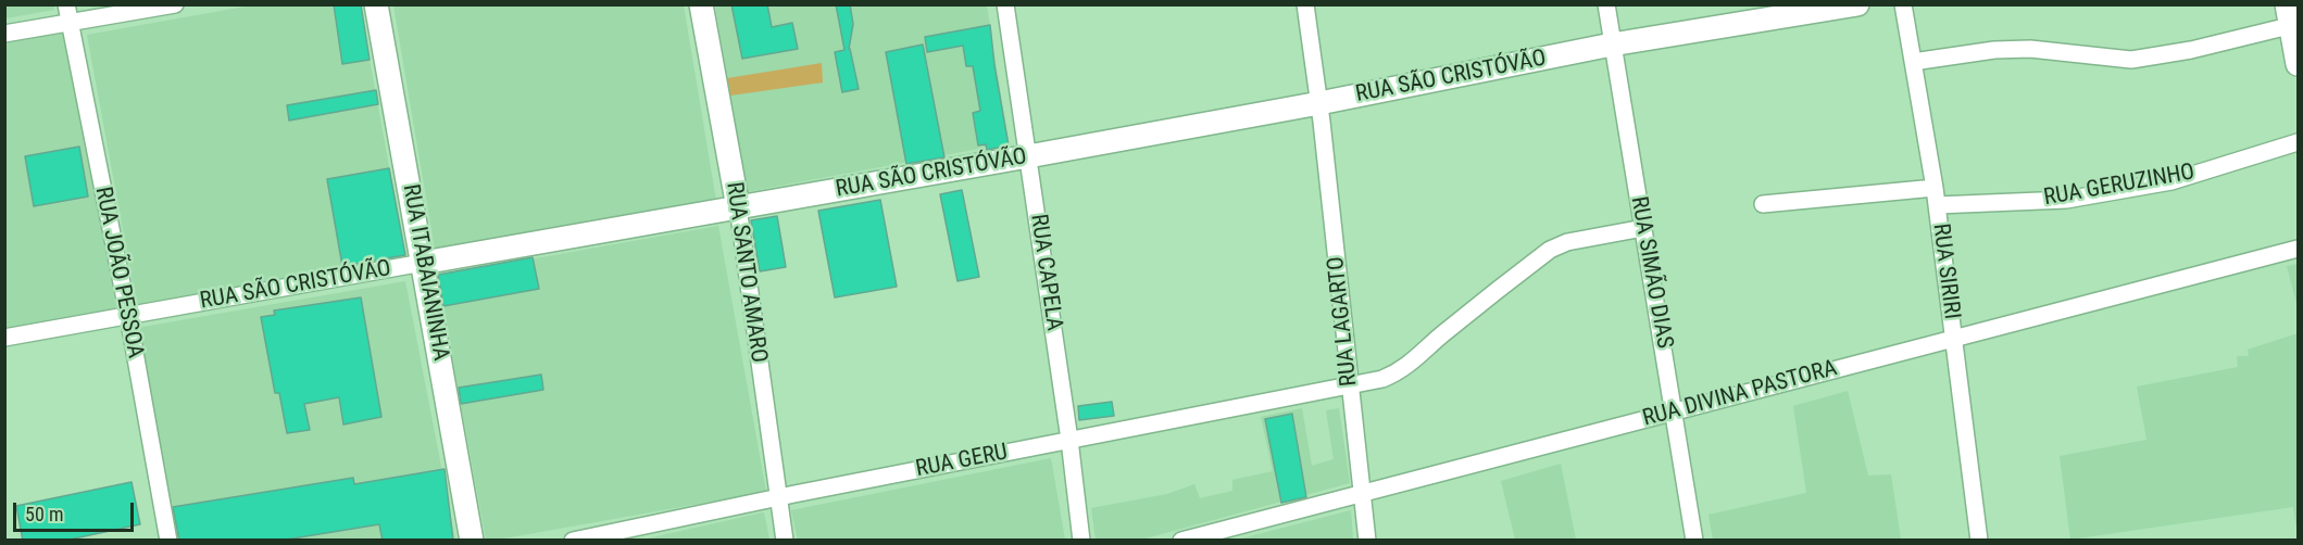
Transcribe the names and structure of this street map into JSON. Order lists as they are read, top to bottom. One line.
{"streets":{"street":["RUA SÃO CRISTÓVÃO","RUA GERUZINHO","RUA SIRIRI","RUA JOÃO PESSOA","RUA ITABAIANINHA","RUA SANTO AMARO","RUA CAPELA","RUA SIMÃO DIAS","RUA LAGARTO","RUA DIVINA PASTORA","RUA GERU"]},"crossings":[["RUA SÃO CRISTÓVÃO","RUA JOÃO PESSOA"],["RUA SÃO CRISTÓVÃO","RUA ITABAIANINHA"],["RUA SÃO CRISTÓVÃO","RUA SANTO AMARO"],["RUA SÃO CRISTÓVÃO","RUA CAPELA"],["RUA SÃO CRISTÓVÃO","RUA SIMÃO DIAS"],["RUA SÃO CRISTÓVÃO","RUA LAGARTO"],["RUA GERUZINHO","RUA SIRIRI"],["RUA SIRIRI","RUA DIVINA PASTORA"],["RUA SANTO AMARO","RUA GERU"],["RUA CAPELA","RUA GERU"],["RUA SIMÃO DIAS","RUA DIVINA PASTORA"],["RUA SIMÃO DIAS","RUA GERU"],["RUA LAGARTO","RUA DIVINA PASTORA"],["RUA LAGARTO","RUA GERU"]],"scale_bar":"50 m"}
